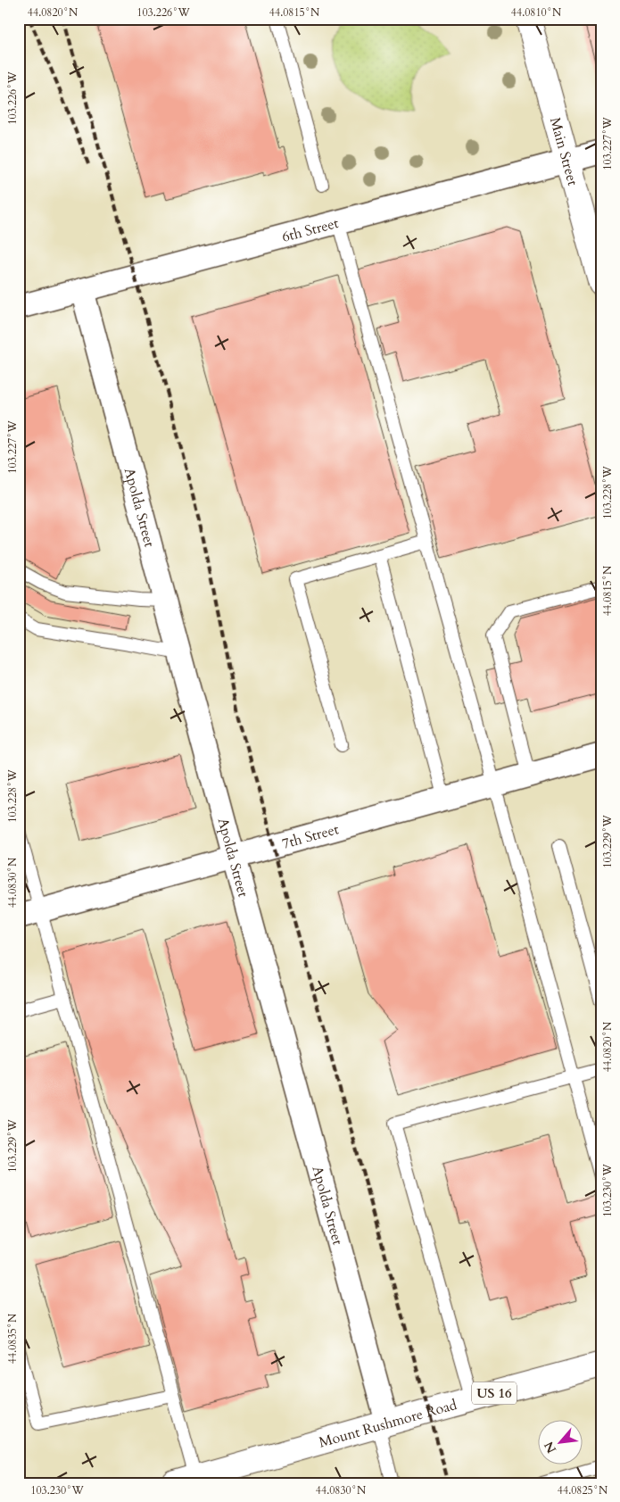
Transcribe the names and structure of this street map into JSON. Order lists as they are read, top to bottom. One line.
{"streets":{"main road":["Main Street","US 16","Mount Rushmore Road"],"street":["6th Street","Apolda Street","7th Street"]},"crossings":[["Main Street","6th Street"],["6th Street","Apolda Street"],["Apolda Street","7th Street"],["Apolda Street","Mount Rushmore Road"]],"north":"bottom left","coordinates":["44.0820°N","103.226°W","44.0815°N","44.0810°N","103.227°W","103.228°W","103.229°W","44.0830°N","103.230°W","44.0835°N","44.0825°N"]}
